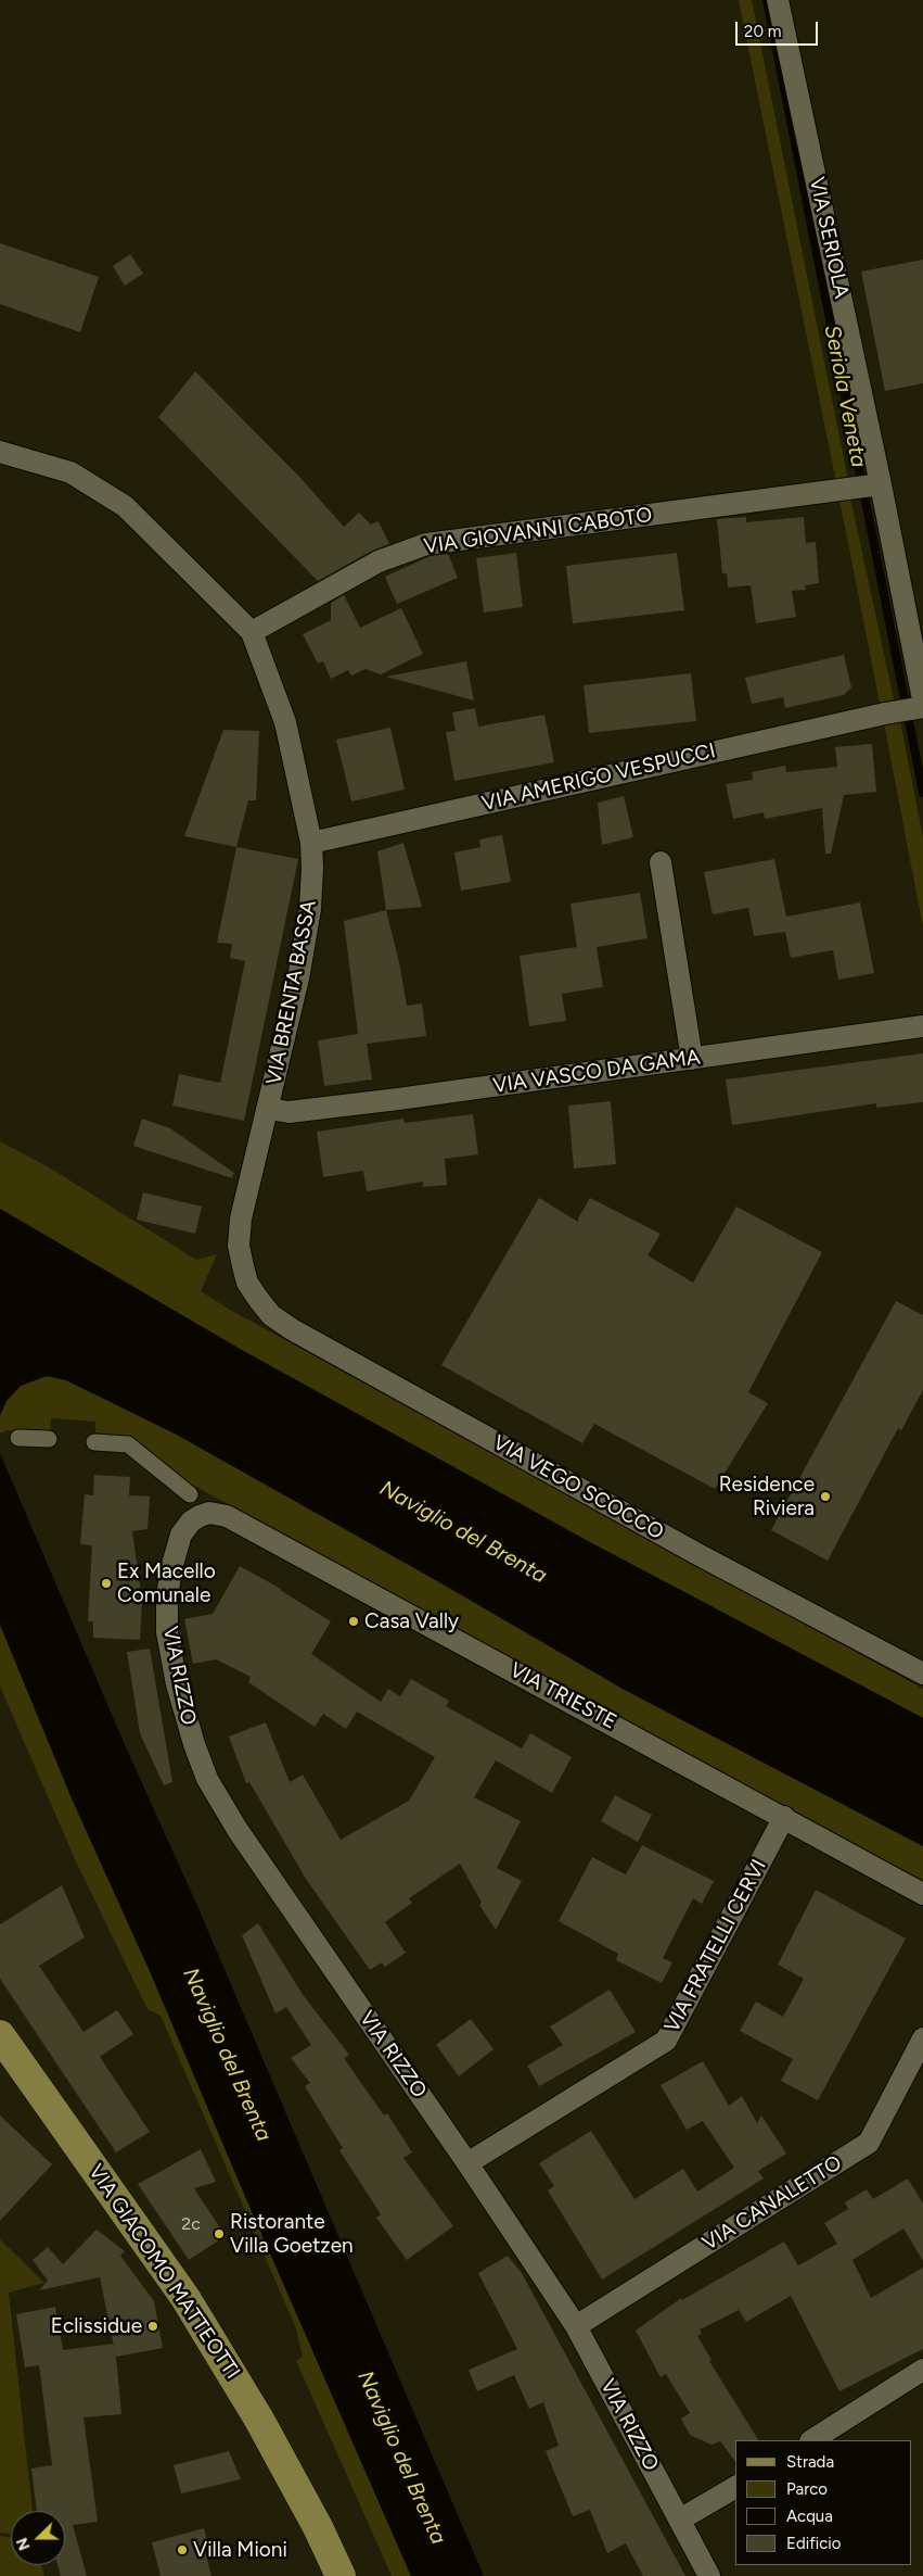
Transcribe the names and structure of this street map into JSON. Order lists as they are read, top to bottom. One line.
{"streets":{"main road":["VIA GIACOMO MATTEOTTI"],"street":["VIA SERIOLA","VIA GIOVANNI CABOTO","VIA AMERIGO VESPUCCI","VIA BRENTA BASSA","VIA VASCO DA GAMA","VIA VEGO SCOCCO","VIA RIZZO","VIA TRIESTE","VIA FRATELLI CERVI","VIA CANALETTO"]},"crossings":[["VIA SERIOLA","VIA GIOVANNI CABOTO"],["VIA SERIOLA","VIA AMERIGO VESPUCCI"],["VIA GIOVANNI CABOTO","VIA BRENTA BASSA"],["VIA AMERIGO VESPUCCI","VIA BRENTA BASSA"],["VIA BRENTA BASSA","VIA VASCO DA GAMA"],["VIA BRENTA BASSA","VIA VEGO SCOCCO"],["VIA RIZZO","VIA TRIESTE"],["VIA RIZZO","VIA FRATELLI CERVI"],["VIA RIZZO","VIA CANALETTO"],["VIA TRIESTE","VIA FRATELLI CERVI"]],"water":["Seriola Veneta","Naviglio del Brenta"],"places":["Residence Riviera","Ex Macello Comunale","Casa Vally","Ristorante Villa Goetzen","Eclissidue","Villa Mioni"],"house_numbers":["2c"],"legend":["Strada","Parco","Acqua","Edificio"],"scale_bar":"20 m","north":"left"}
